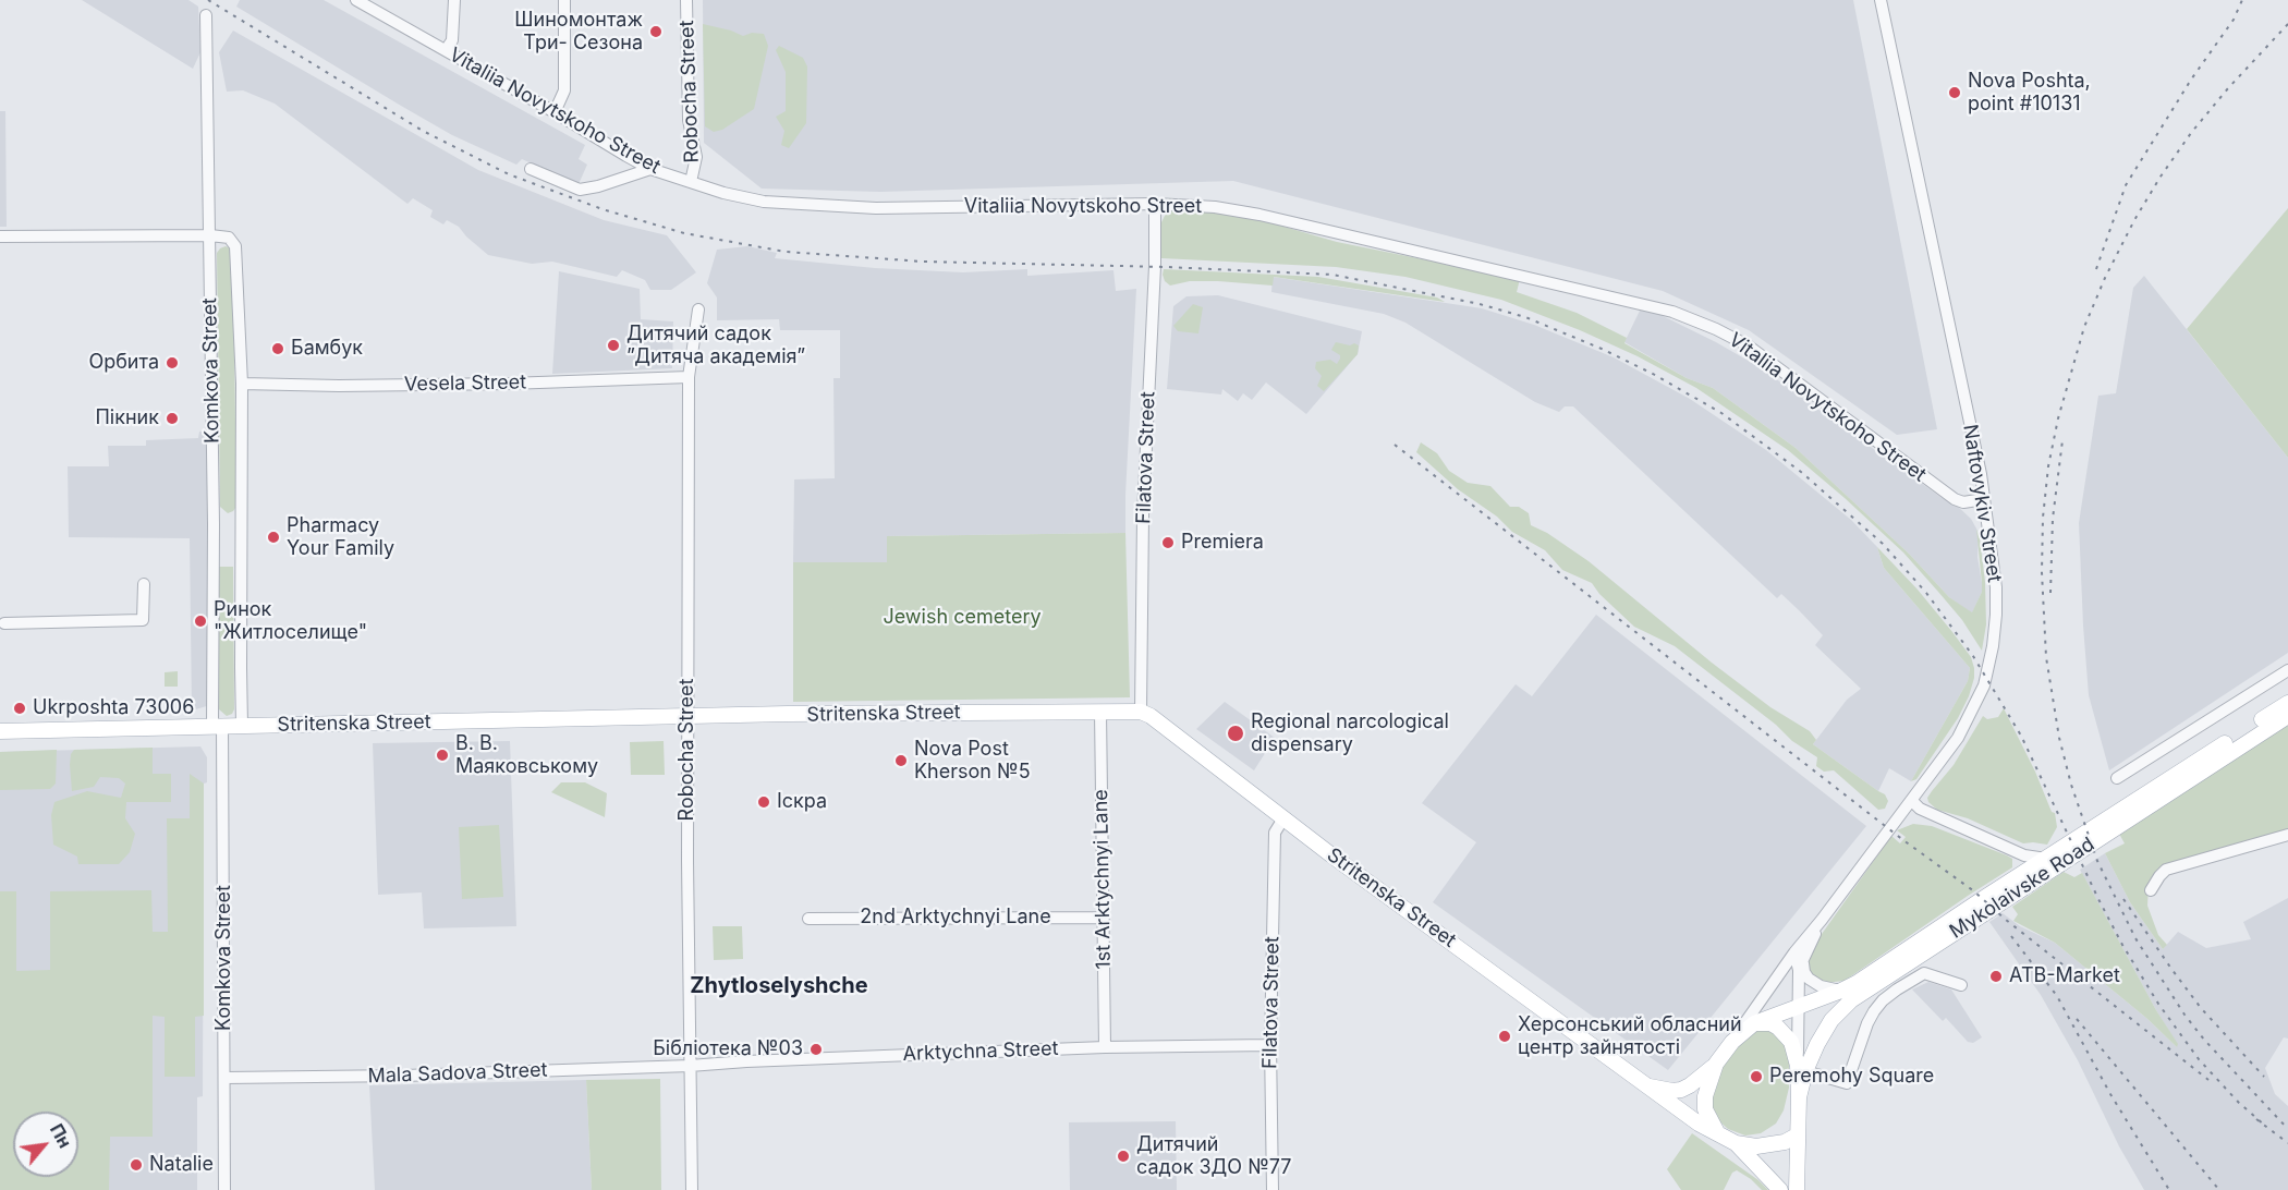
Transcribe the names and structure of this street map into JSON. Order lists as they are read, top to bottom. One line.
{"streets":{"main road":["Stritenska Street","Mykolaivske Road"],"street":["Robocha Street","Vitaliia Novytskoho Street","Komkova Street","Vesela Street","Filatova Street","Naftovykiv Street","1st Arktychnyi Lane","2nd Arktychnyi Lane","Arktychna Street","Mala Sadova Street"]},"crossings":[["Robocha Street","Vitaliia Novytskoho Street"],["Robocha Street","Vesela Street"],["Robocha Street","Stritenska Street"],["Robocha Street","Arktychna Street"],["Robocha Street","Mala Sadova Street"],["Vitaliia Novytskoho Street","Filatova Street"],["Vitaliia Novytskoho Street","Naftovykiv Street"],["Komkova Street","Vesela Street"],["Komkova Street","Stritenska Street"],["Komkova Street","Mala Sadova Street"],["Filatova Street","Stritenska Street"],["Filatova Street","Arktychna Street"],["Naftovykiv Street","Stritenska Street"],["Naftovykiv Street","Mykolaivske Road"],["Stritenska Street","1st Arktychnyi Lane"],["Stritenska Street","Mykolaivske Road"],["1st Arktychnyi Lane","2nd Arktychnyi Lane"],["1st Arktychnyi Lane","Arktychna Street"],["Arktychna Street","Mala Sadova Street"]],"districts":["Zhytloselyshche"],"parks":["Jewish cemetery"],"places":["Шиномонтаж Три- Сезона","Nova Poshta, point #10131","Дитячий садок ”Дитяча академія”","Бамбук","Орбита","Пікник","Pharmacy Your Family","Premiera","Ринок \"Житлоселище\"","Ukrposhta 73006","Regional narcological dispensary","В. В. Маяковському","Nova Post Kherson №5","Іскра","ATB-Market","Херсонський обласний центр зайнятості","Бібліотека №03","Peremohy Square","Дитячий садок ЗДО №77","Natalie"],"north":"top right"}
